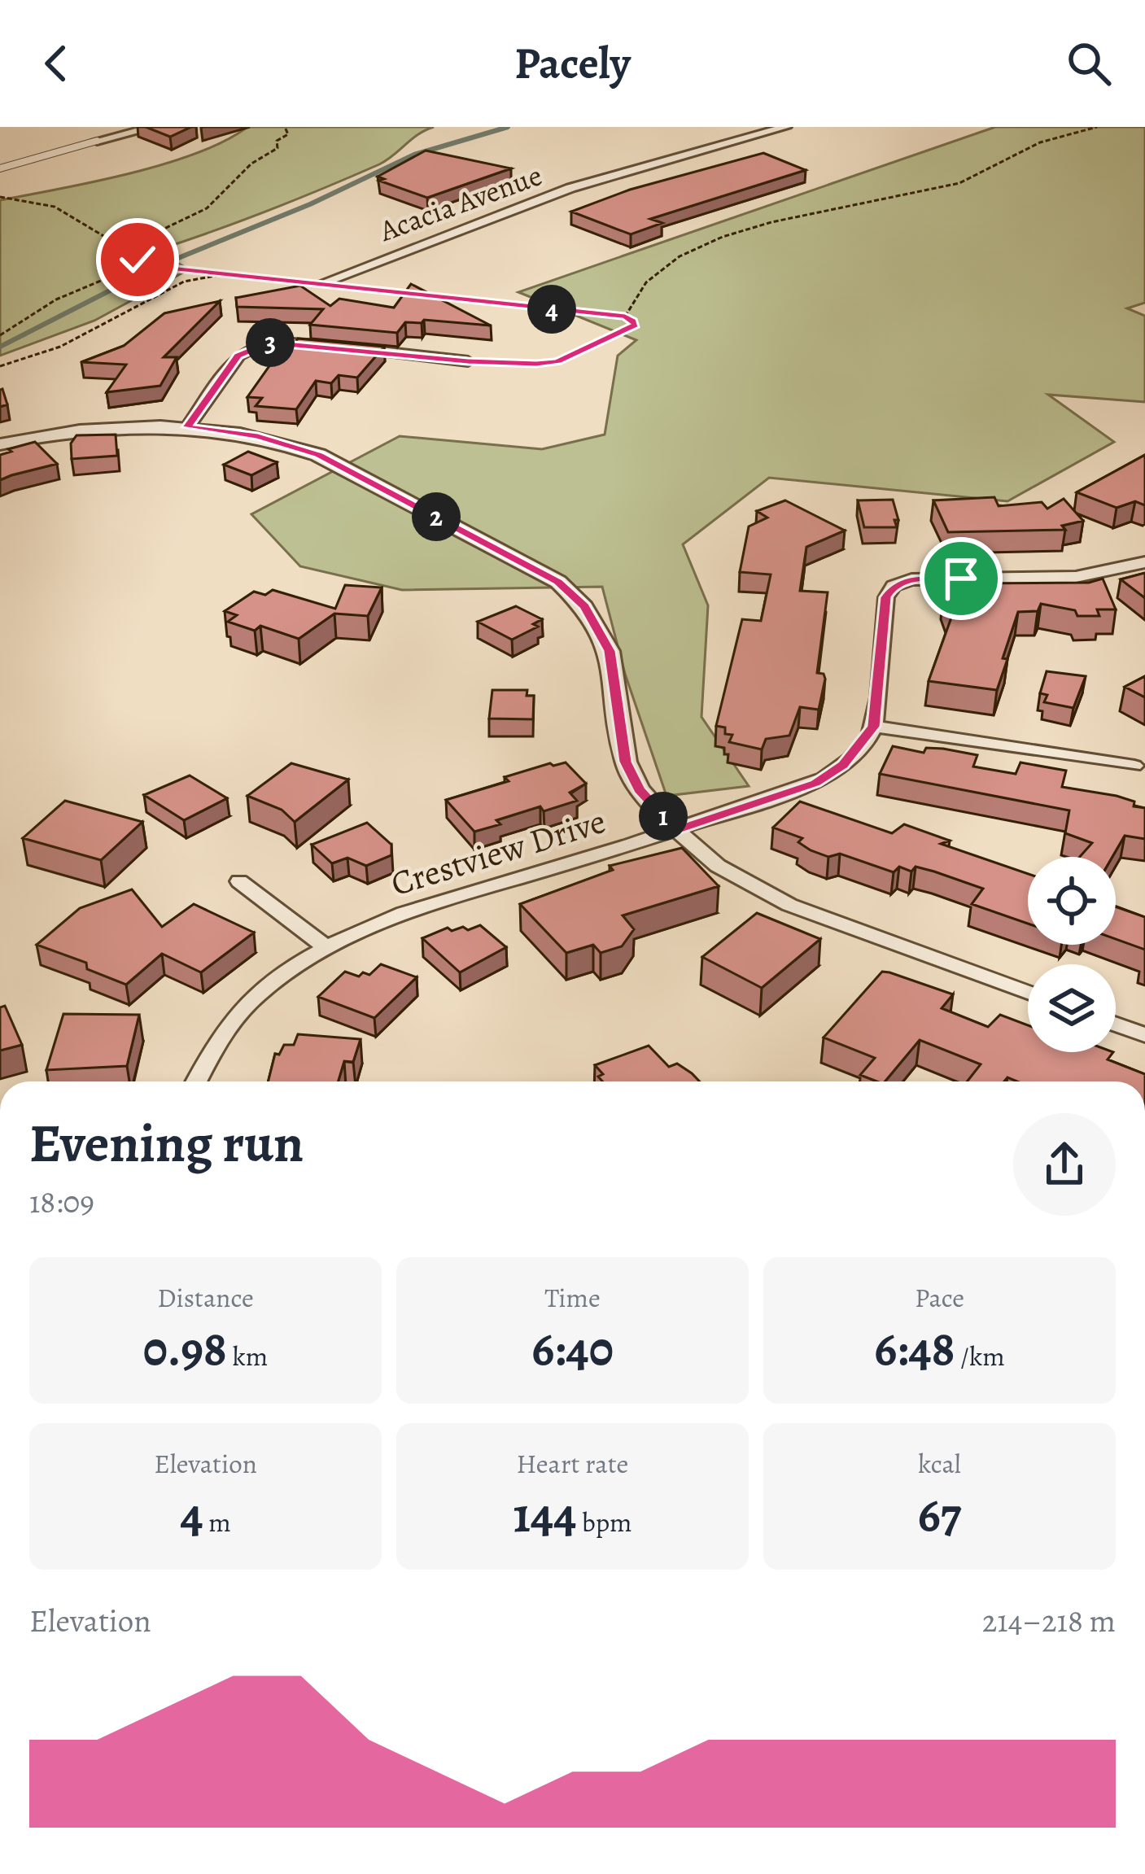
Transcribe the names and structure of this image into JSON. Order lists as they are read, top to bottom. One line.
{"streets":{"street":["Acacia Avenue","Crestview Drive"]},"page":{"header":"Pacely","pins":["4","3","2","1"],"heading":["Evening run","18:09"],"stats":[["Distance","0.98 km"],["Time","6:40"],["Pace","6:48 /km"],["Elevation","4 m"],["Heart rate","144 bpm"],["kcal","67"]],"chart":["Elevation","214–218 m"]}}
